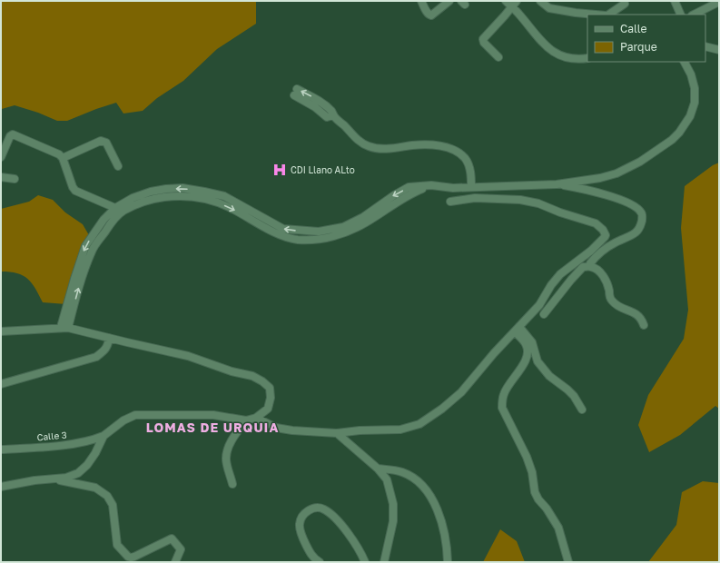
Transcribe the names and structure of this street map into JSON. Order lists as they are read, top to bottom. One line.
{"streets":{"street":["Calle 3"]},"districts":["LOMAS DE URQUIA"],"places":{"hospital":["CDI Llano ALto"]},"legend":["Calle","Parque"]}
